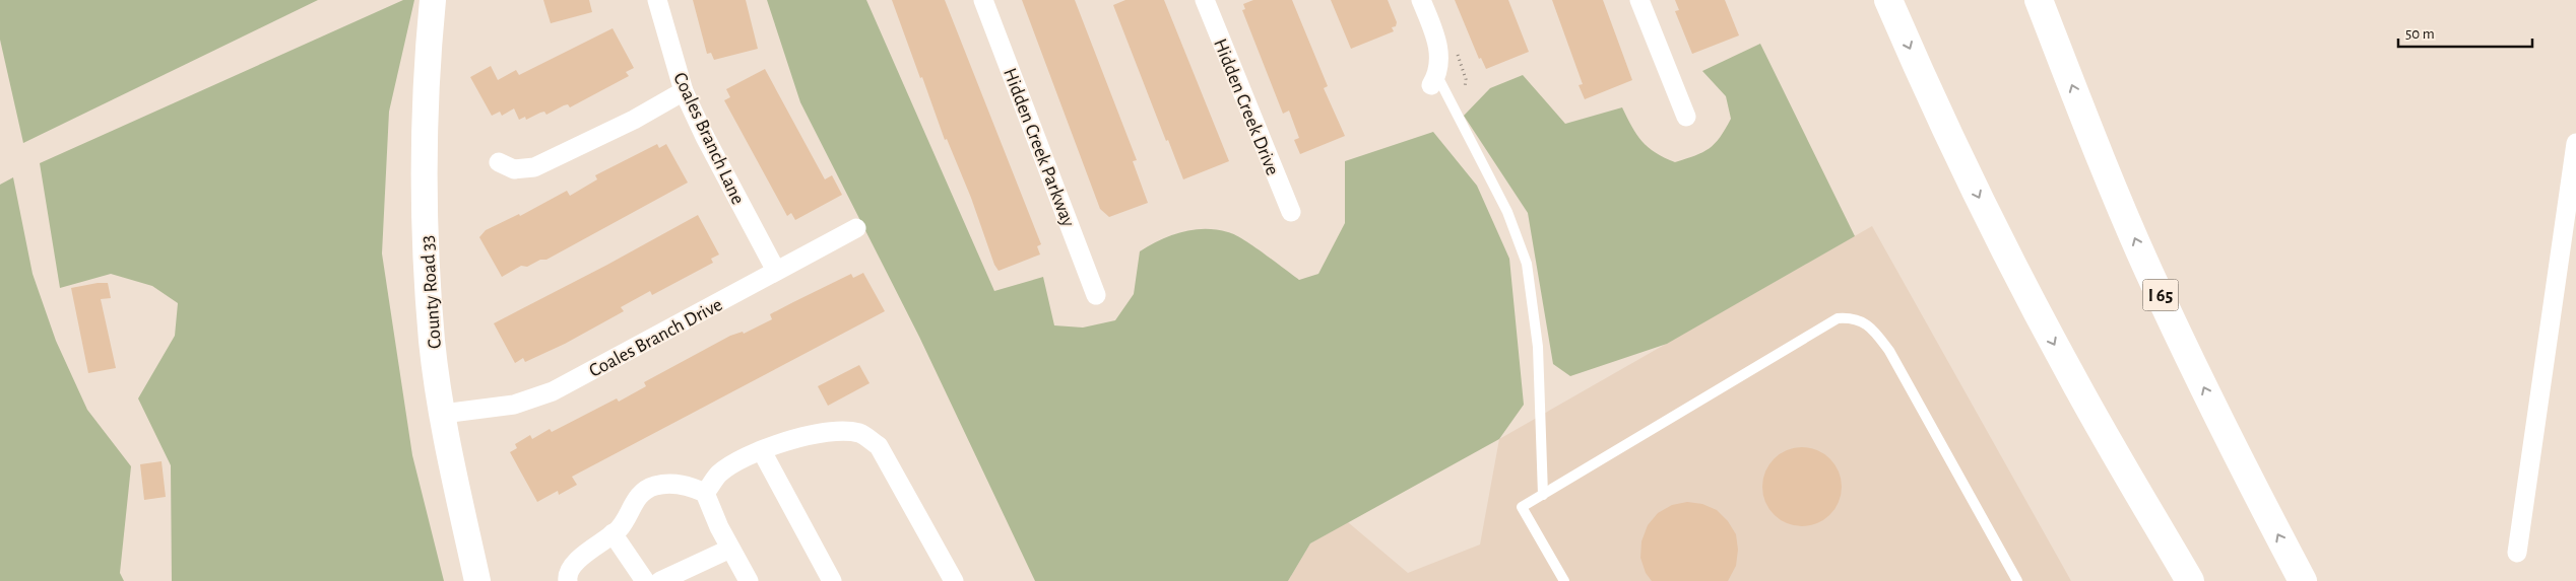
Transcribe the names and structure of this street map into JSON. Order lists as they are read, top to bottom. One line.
{"streets":{"highway":["I 65"],"street":["Hidden Creek Drive","Coales Branch Lane","Hidden Creek Parkway","County Road 33","Coales Branch Drive"]},"crossings":[["Coales Branch Lane","Coales Branch Drive"],["County Road 33","Coales Branch Drive"]],"scale_bar":"50 m"}
